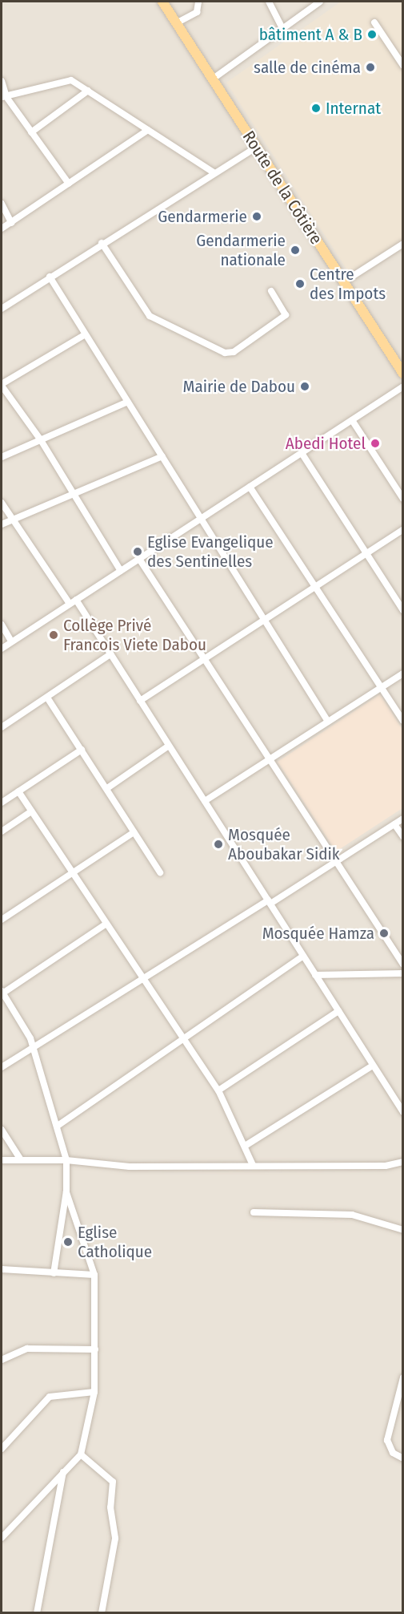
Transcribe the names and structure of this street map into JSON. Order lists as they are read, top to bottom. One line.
{"streets":{"main road":["Route de la Côtière"]},"places":["bâtiment A & B","salle de cinéma","Internat","Gendarmerie","Gendarmerie nationale","Centre des Impots","Mairie de Dabou","Abedi Hotel","Eglise Evangelique des Sentinelles","Collège Privé Francois Viete Dabou","Mosquée Aboubakar Sidik","Mosquée Hamza","Eglise Catholique"]}
